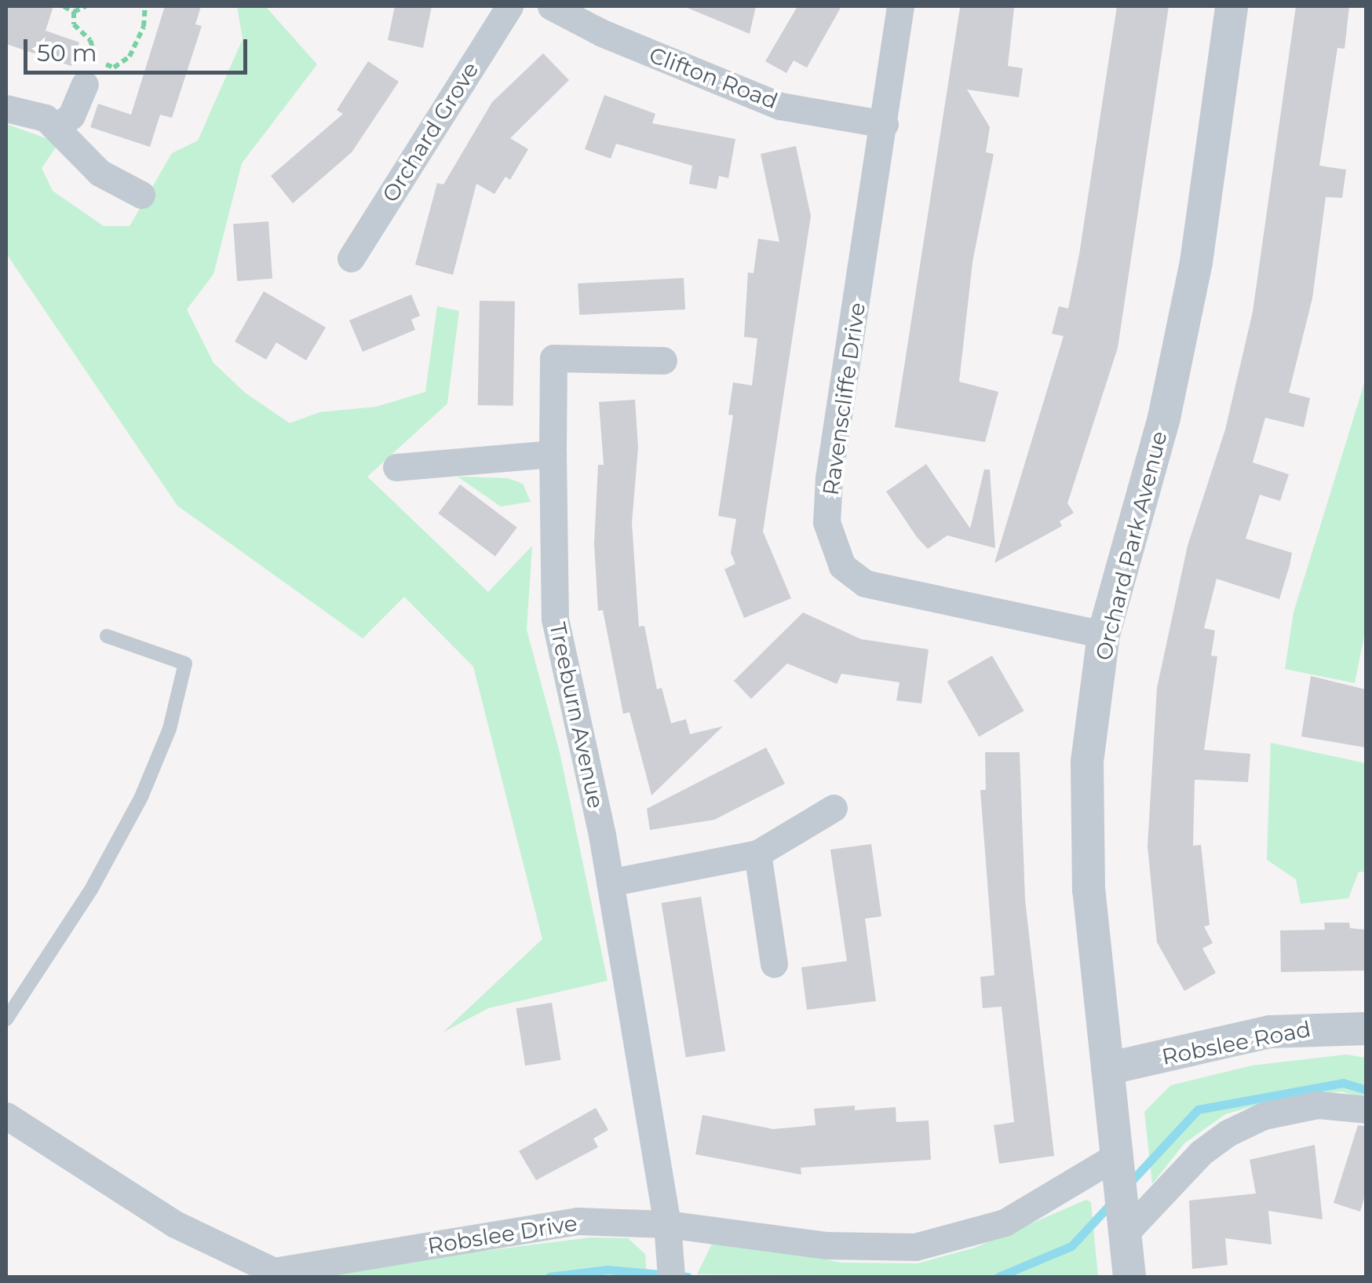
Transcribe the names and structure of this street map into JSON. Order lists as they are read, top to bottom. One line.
{"streets":{"street":["Clifton Road","Orchard Grove","Ravenscliffe Drive","Orchard Park Avenue","Treeburn Avenue","Robslee Road","Robslee Drive"]},"crossings":[["Clifton Road","Ravenscliffe Drive"],["Ravenscliffe Drive","Orchard Park Avenue"],["Orchard Park Avenue","Robslee Road"],["Orchard Park Avenue","Robslee Drive"],["Treeburn Avenue","Robslee Drive"]],"scale_bar":"50 m"}
